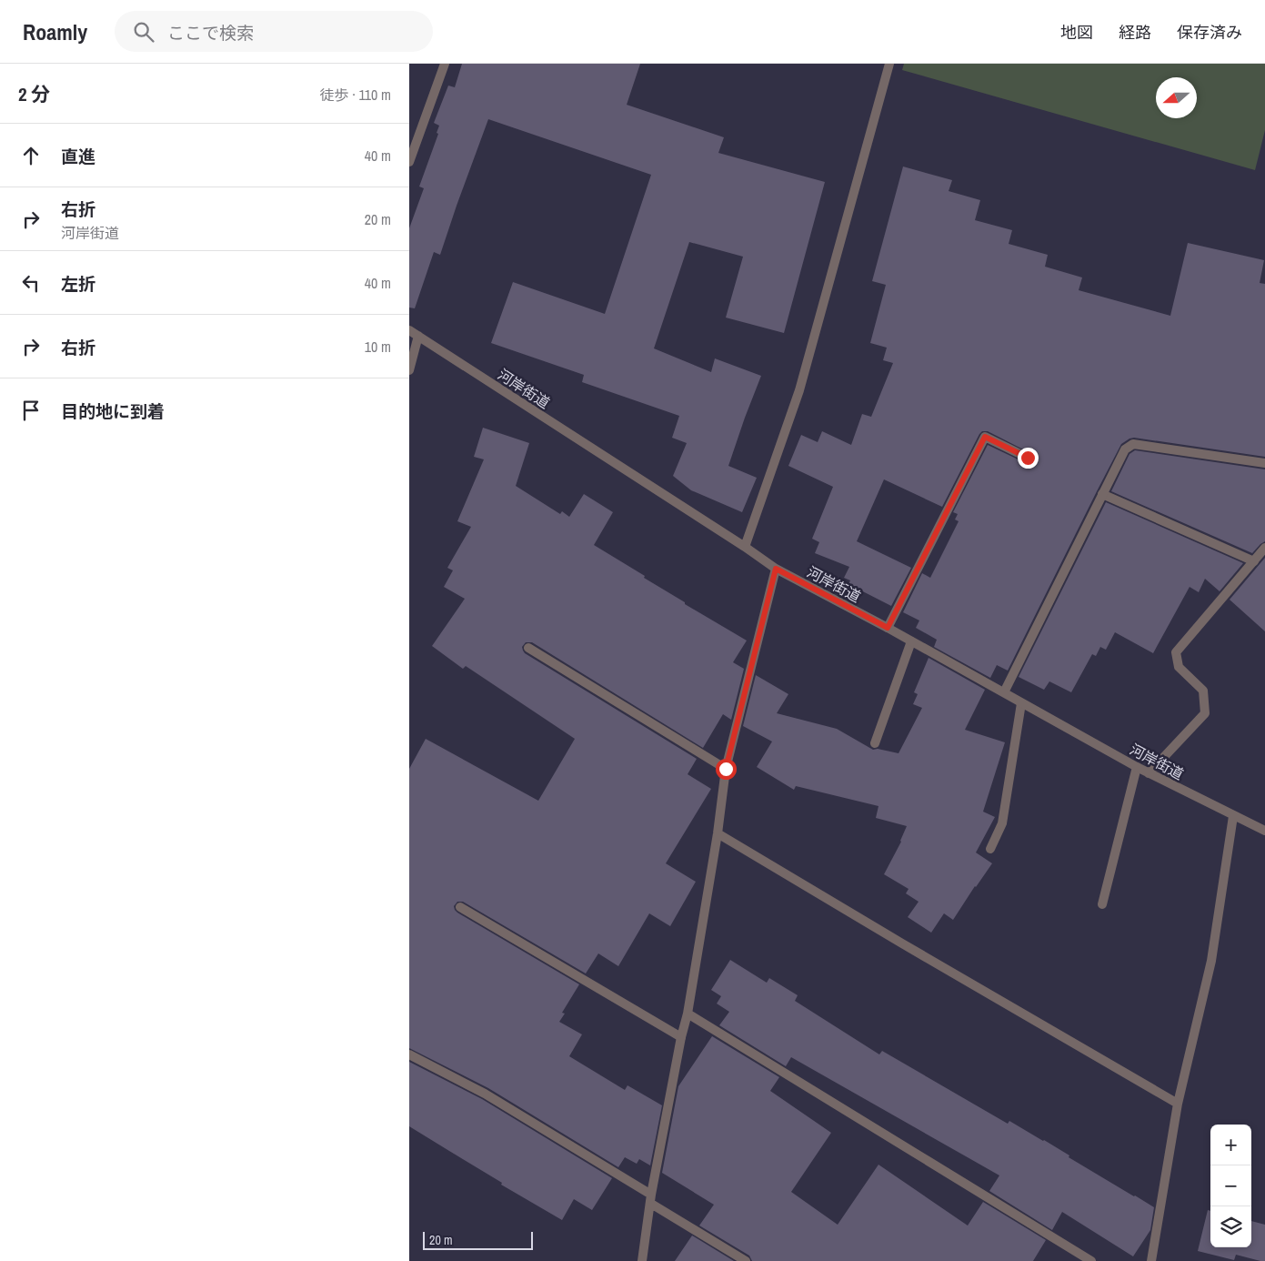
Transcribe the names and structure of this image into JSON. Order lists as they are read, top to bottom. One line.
{"streets":{"street":["河岸街道"]},"scale_bar":"20 m","north":"left","page":{"header":"Roamly","search":"ここで検索","nav":["地図","経路","保存済み"],"heading":["2 分","徒歩 · 110 m"],"list":[["直進","40 m"],["右折","河岸街道","20 m"],["左折","40 m"],["右折","10 m"],"目的地に到着"],"map_buttons":["+","−"],"scale":"20 m"}}
